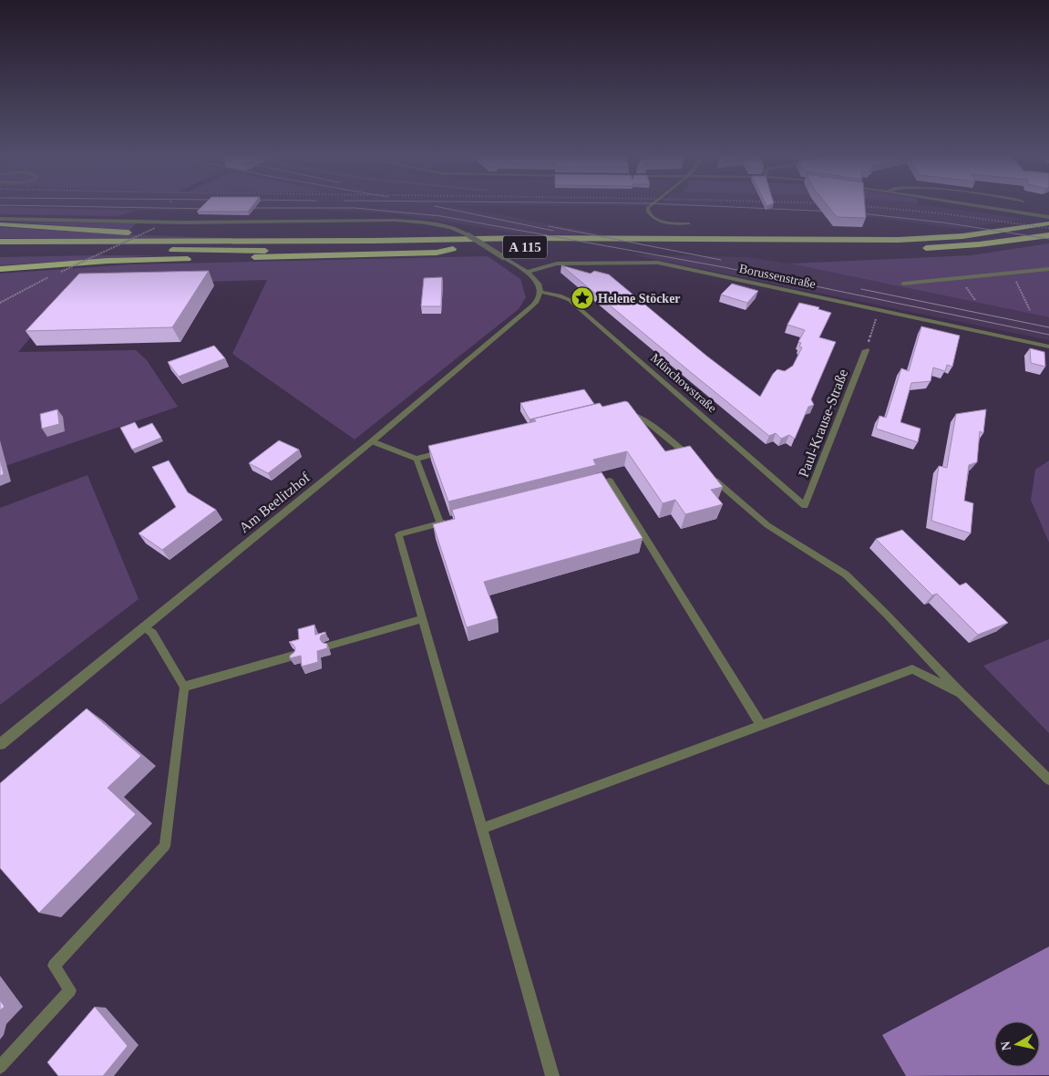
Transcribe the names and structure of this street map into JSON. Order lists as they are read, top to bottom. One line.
{"streets":{"highway":["A 115"],"street":["Borussenstraße","Münchowstraße","Paul-Krause-Straße","Am Beelitzhof"]},"crossings":[["Münchowstraße","Paul-Krause-Straße"],["Münchowstraße","Am Beelitzhof"]],"places":{"place":["Helene Stöcker"]},"north":"left"}
